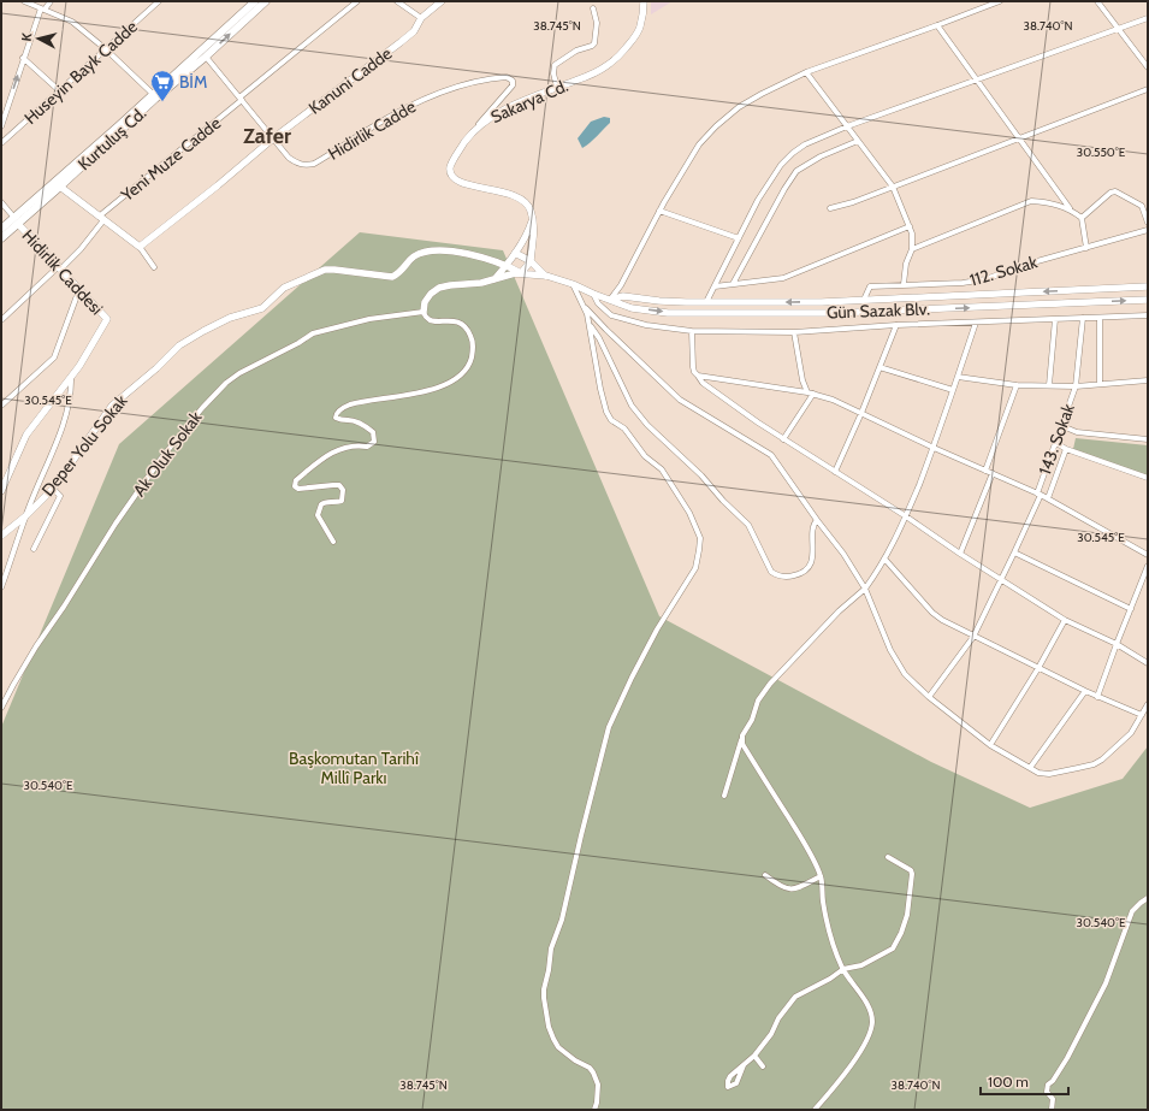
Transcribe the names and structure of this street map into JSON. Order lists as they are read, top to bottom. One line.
{"streets":{"main road":["Kurtuluş Cd."],"street":["Huseyin Bayk Cadde","Kanuni Cadde","Sakarya Cd.","Hidirlik Cadde","Yeni Muze Cadde","112. Sokak","Hidirlik Caddesi","Gün Sazak Blv.","143. Sokak","Deper Yolu Sokak","Ak Oluk Sokak"]},"crossings":[["Kanuni Cadde","Hidirlik Cadde"],["Sakarya Cd.","Hidirlik Cadde"],["Hidirlik Cadde","Kurtuluş Cd."],["Hidirlik Cadde","Yeni Muze Cadde"],["Kurtuluş Cd.","Hidirlik Caddesi"],["Yeni Muze Cadde","Hidirlik Caddesi"],["112. Sokak","Gün Sazak Blv."]],"districts":["Zafer"],"parks":["Başkomutan Tarihî Millî Parkı"],"places":{"supermarket":["BİM"]},"scale_bar":"100 m","north":"left","coordinates":["38.745°N","38.740°N","30.550°E","30.545°E","30.540°E"]}
